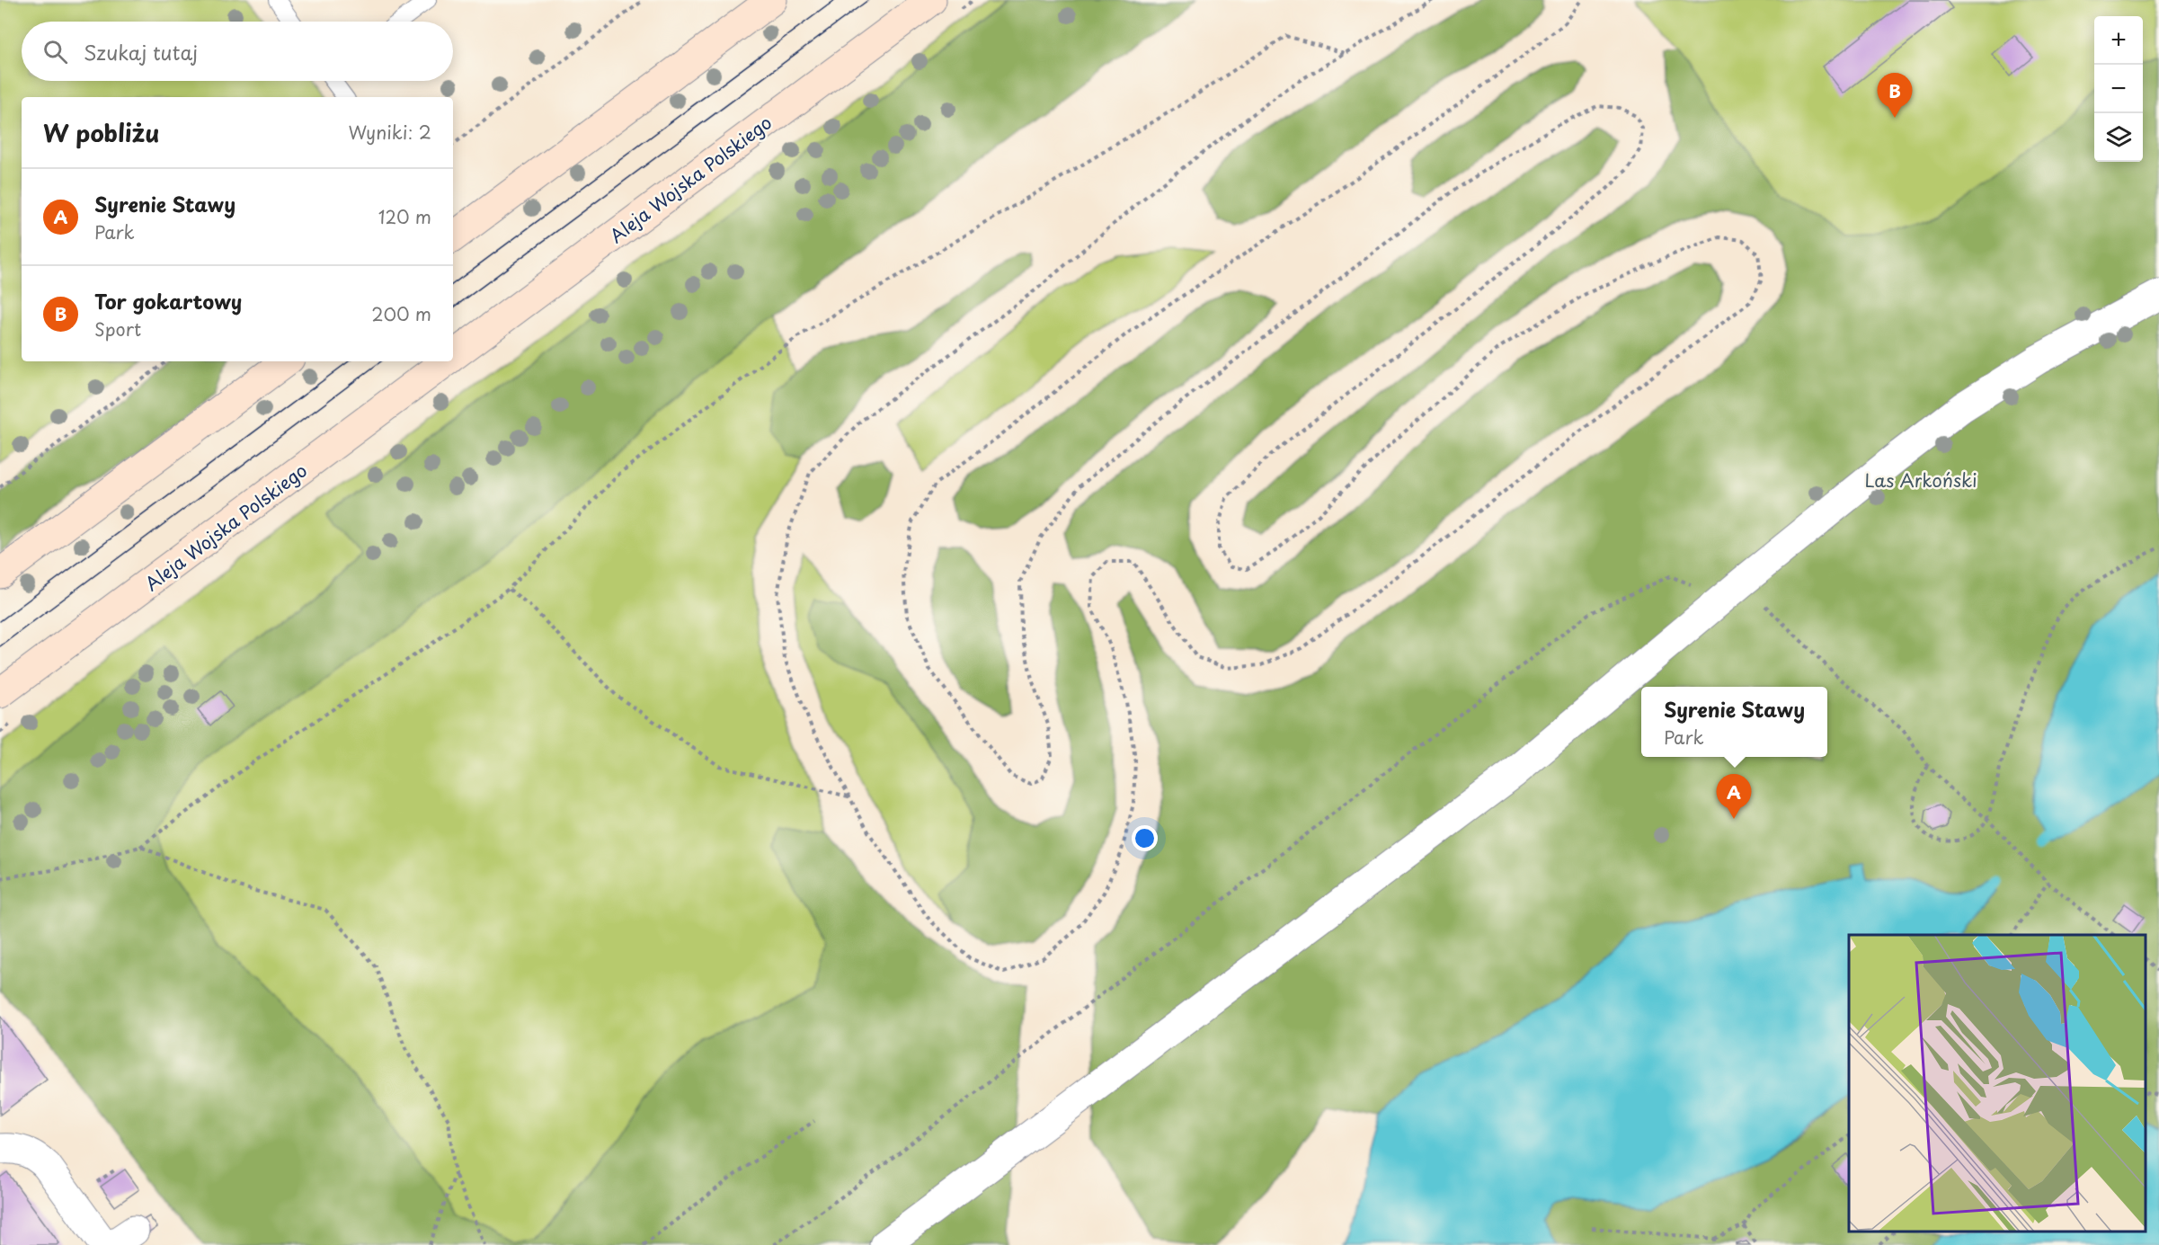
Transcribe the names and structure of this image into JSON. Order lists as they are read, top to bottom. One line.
{"streets":{"main road":["Aleja Wojska Polskiego"]},"parks":["Las Arkoński"],"page":{"map_buttons":["+","−"],"search":"Szukaj tutaj","pins":["B","A"],"heading":["W pobliżu","Wyniki: 2"],"list":[{"mark":"A","name":"Syrenie Stawy","note":"Park","value":"120 m"},{"mark":"B","name":"Tor gokartowy","note":"Sport","value":"200 m"}],"popup":["Syrenie Stawy","Park"]}}
